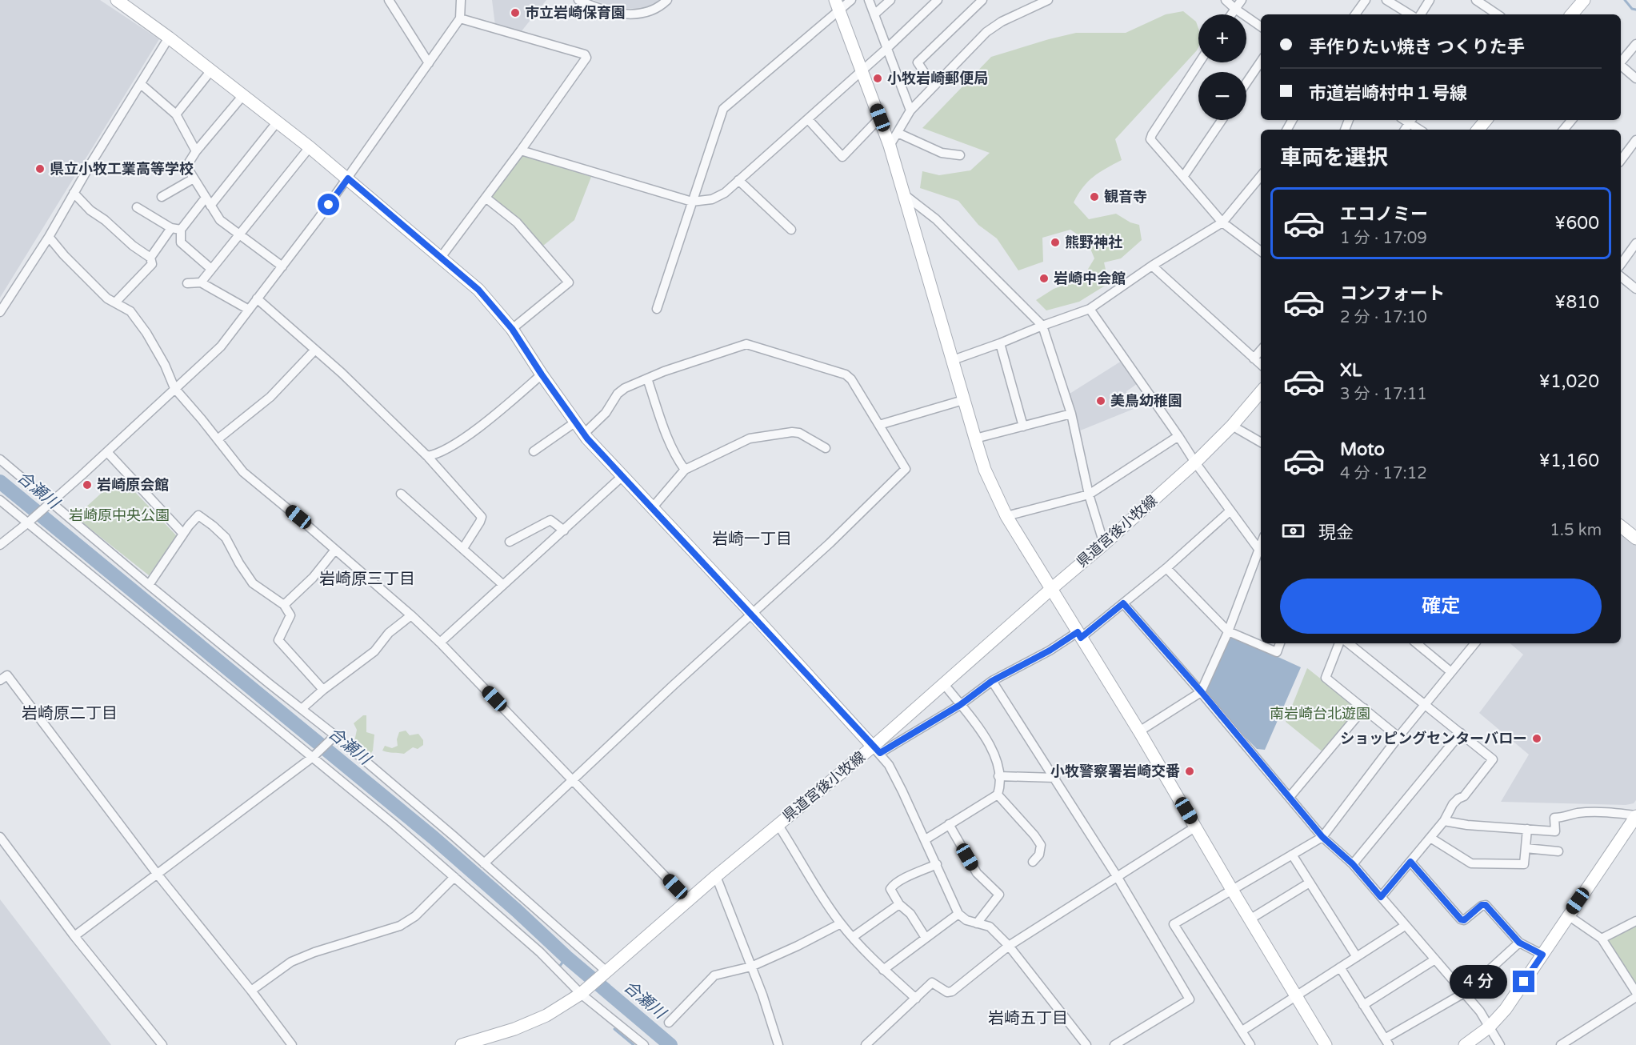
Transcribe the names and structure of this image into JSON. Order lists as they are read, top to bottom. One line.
{"streets":{"street":["県道宮後小牧線"]},"districts":["岩崎一丁目","岩崎原三丁目","岩崎原二丁目","岩崎五丁目"],"water":["合瀬川"],"parks":["岩崎原中央公園","南岩崎台北遊園"],"places":["市立岩崎保育園","小牧岩崎郵便局","県立小牧工業高等学校","観音寺","熊野神社","岩崎中会館","美鳥幼稚園","岩崎原会館","ショッピングセンターバロー","小牧警察署岩崎交番"],"page":{"map_buttons":["+","−"],"banner":["手作りたい焼き つくりた手","市道岩崎村中１号線"],"heading":"車両を選択","list":[{"name":"エコノミー","note":"1 分 · 17:09","value":"¥600"},{"name":"コンフォート","note":"2 分 · 17:10","value":"¥810"},{"name":"XL","note":"3 分 · 17:11","value":"¥1,020"},{"name":"Moto","note":"4 分 · 17:12","value":"¥1,160"}],"pay":["現金","1.5 km"],"buttons":"確定","bubble":"4 分"}}
